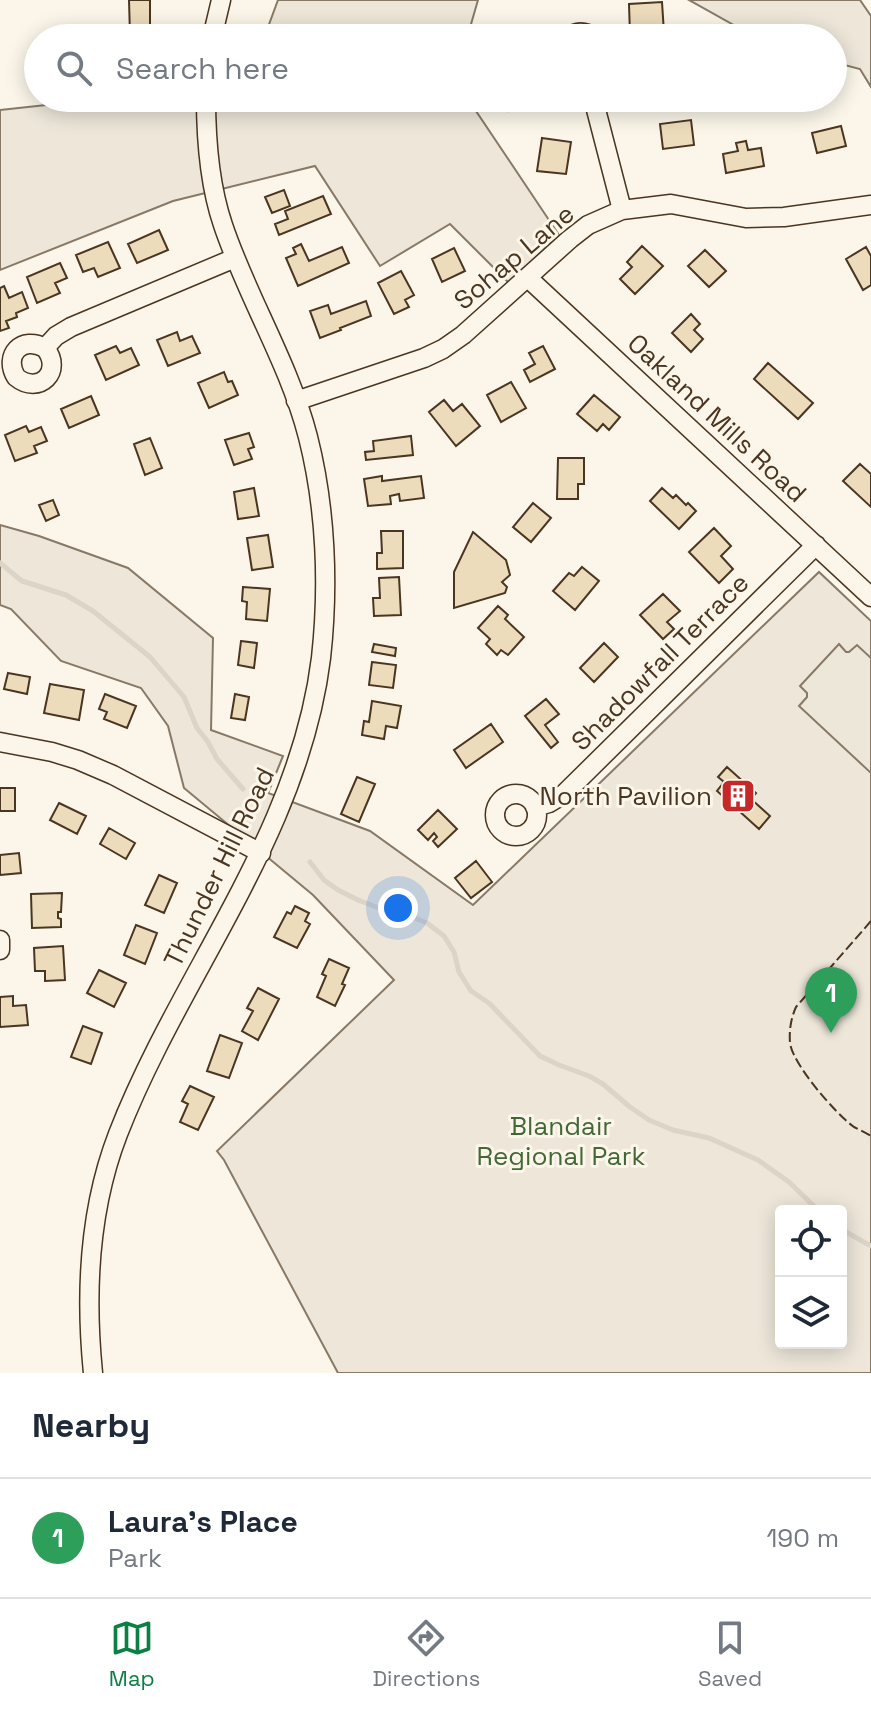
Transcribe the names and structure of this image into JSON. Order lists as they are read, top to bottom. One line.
{"streets":{"street":["Sohap Lane","Oakland Mills Road","Shadowfall Terrace","Thunder Hill Road"]},"crossings":[["Sohap Lane","Oakland Mills Road"],["Sohap Lane","Thunder Hill Road"],["Oakland Mills Road","Shadowfall Terrace"]],"parks":["Blandair Regional Park"],"places":{"building":["North Pavilion"]},"page":{"search":"Search here","pins":"1","heading":"Nearby","list":[{"mark":"1","name":"Laura's Place","note":"Park","value":"190 m"}],"nav":["Map","Directions","Saved"]}}
